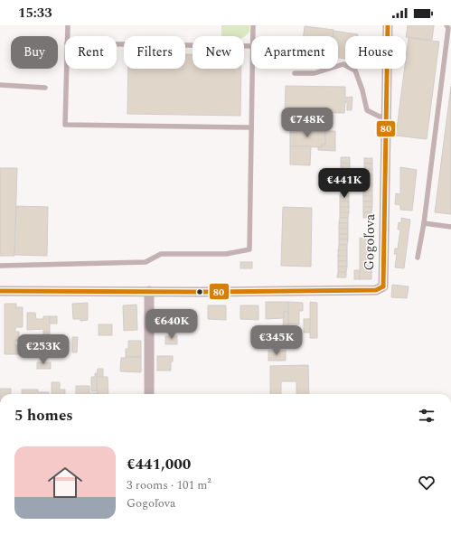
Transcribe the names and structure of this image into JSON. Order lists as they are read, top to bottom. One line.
{"streets":{"street":["Gogoľova"]},"lines":["transit line 80"],"page":{"status":"15:33","chip":["Buy","Rent","Filters","New","Apartment","House"],"price":["€748K","€441K","€640K","€345K","€253K"],"heading":"5 homes","list":[{"name":"€441,000","note":"3 rooms · 101 m² · Gogoľova"}]}}
